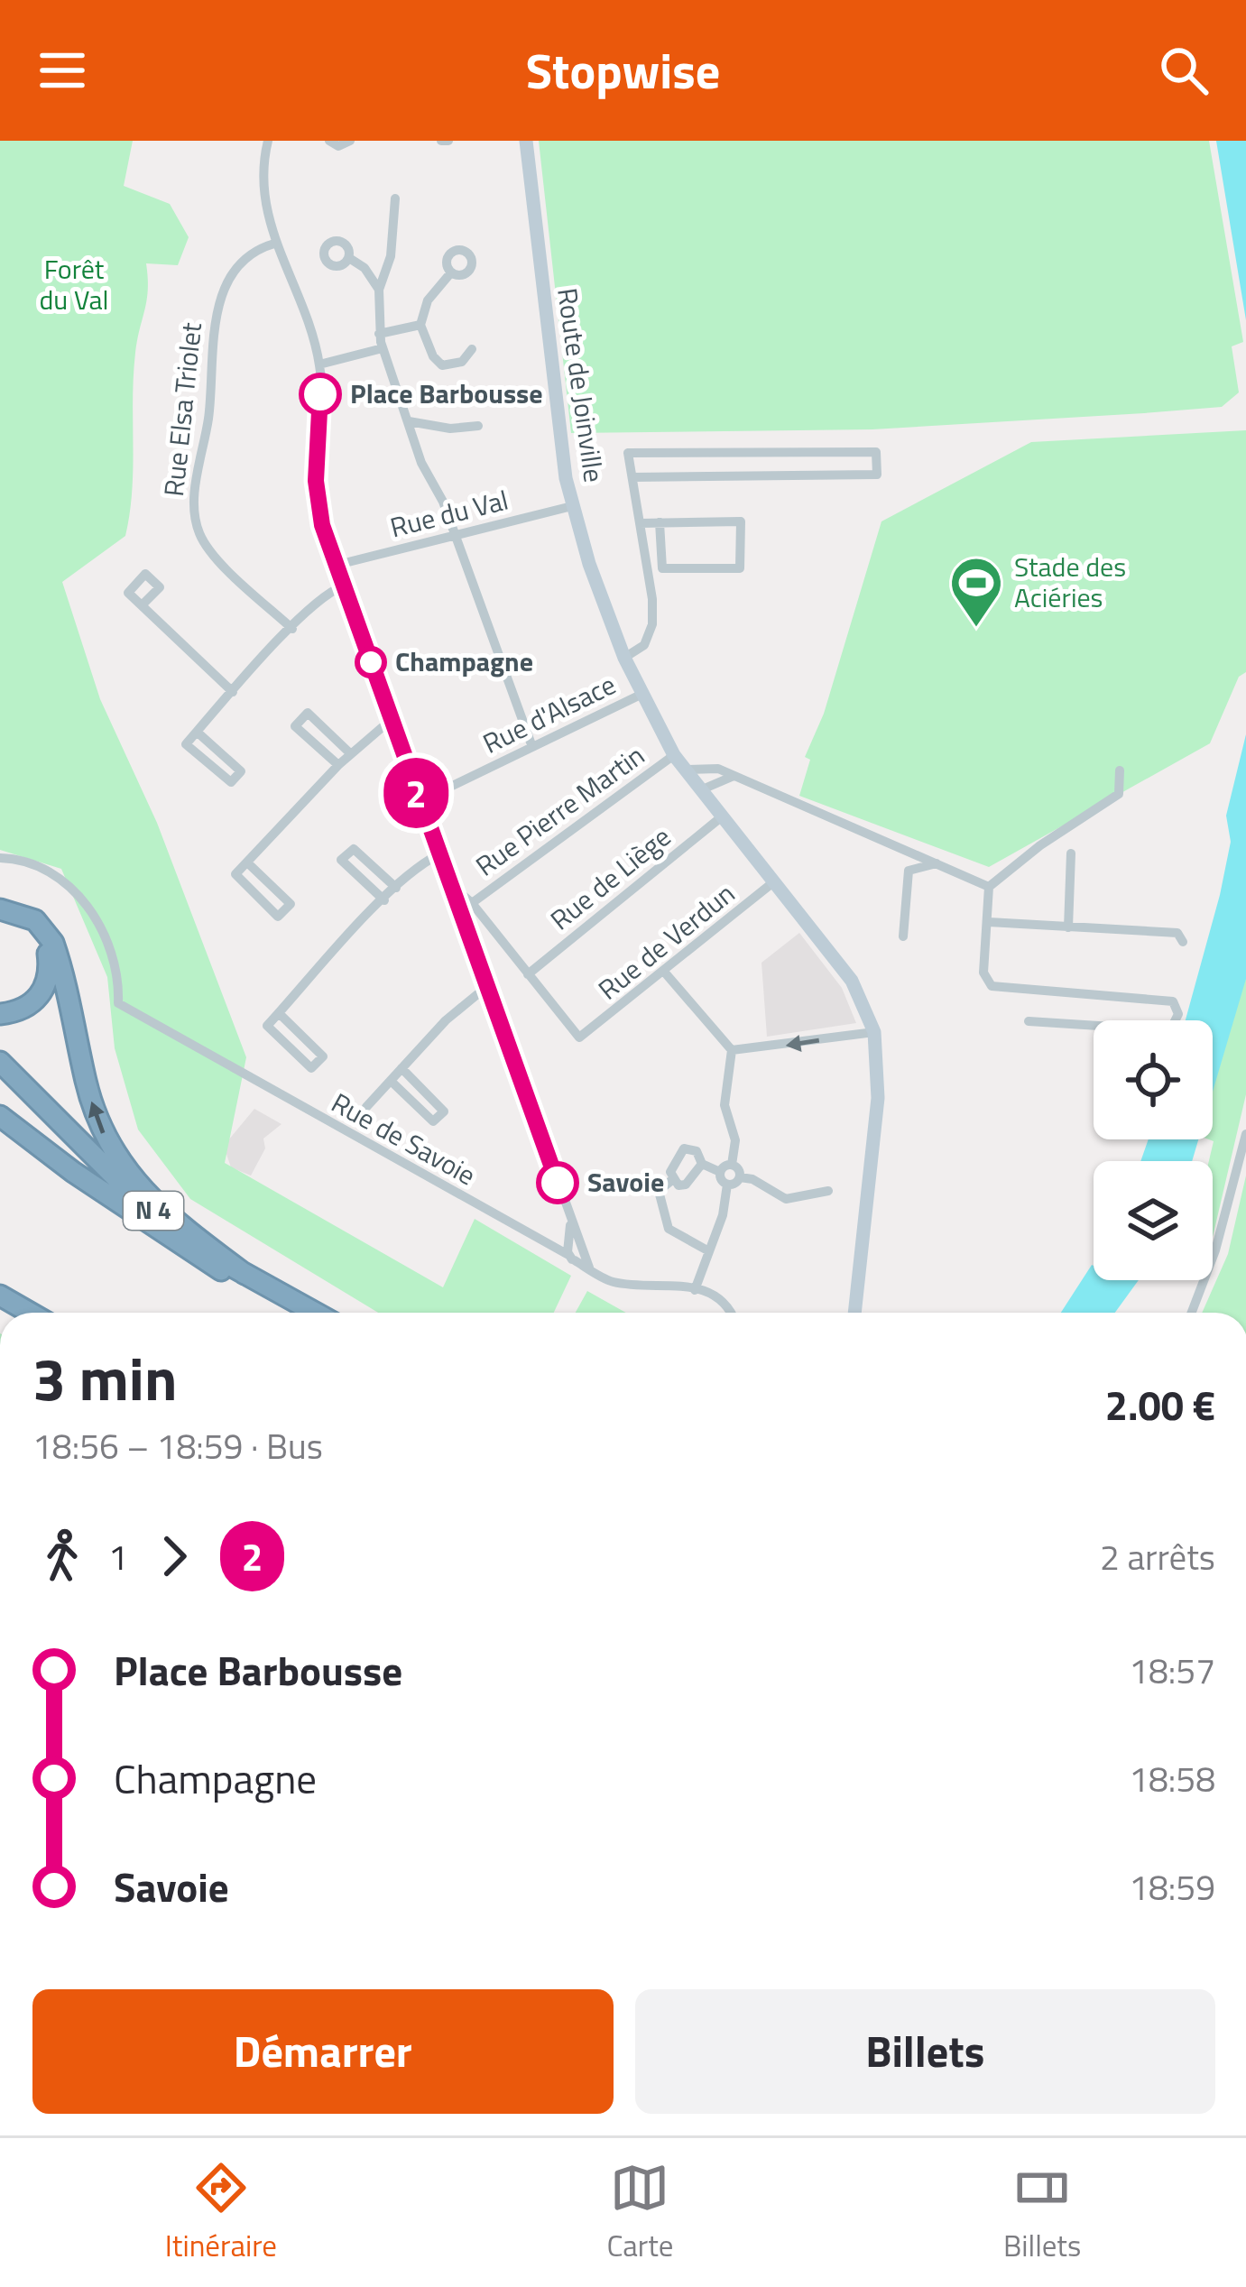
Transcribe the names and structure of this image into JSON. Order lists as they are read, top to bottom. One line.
{"streets":{"highway":["N 4"],"main road":["Route de Joinville"],"street":["Rue Elsa Triolet","Rue du Val","Rue d'Alsace","Rue Pierre Martin","Rue de Liège","Rue de Verdun","Rue de Savoie"]},"crossings":[["Route de Joinville","Rue du Val"],["Route de Joinville","Rue d'Alsace"],["Route de Joinville","Rue Pierre Martin"],["Route de Joinville","Rue de Liège"],["Route de Joinville","Rue de Verdun"],["Rue de Liège","Rue de Verdun"]],"parks":["Forêt du Val"],"places":{"other":["Place Barbousse","Champagne","Savoie"],"sports":["Stade des Aciéries"]},"lines":["bus line 2"],"page":{"header":"Stopwise","on_map":"2","heading":["3 min","18:56 – 18:59 · Bus","2.00 €"],"legs":["1","2","2 arrêts"],"list":[{"name":"Place Barbousse","value":"18:57"},{"name":"Champagne","value":"18:58"},{"name":"Savoie","value":"18:59"}],"buttons":["Démarrer","Billets"],"tabs":["Itinéraire","Carte","Billets"]}}
